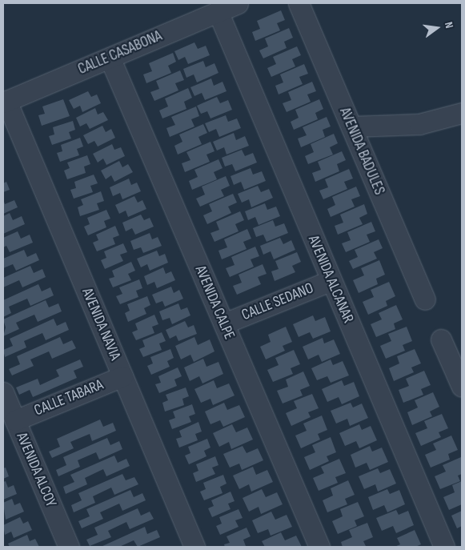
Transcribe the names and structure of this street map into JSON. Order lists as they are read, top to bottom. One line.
{"streets":{"street":["CALLE CASABONA","AVENIDA BADULES","AVENIDA ALCANAR","CALLE SEDANO","AVENIDA CALPE","AVENIDA NAVIA","CALLE TABARA","AVENIDA ALCOY"]},"crossings":[["CALLE CASABONA","AVENIDA ALCANAR"],["CALLE CASABONA","AVENIDA CALPE"],["CALLE CASABONA","AVENIDA NAVIA"],["AVENIDA ALCANAR","CALLE SEDANO"],["CALLE SEDANO","AVENIDA CALPE"],["AVENIDA NAVIA","CALLE TABARA"],["CALLE TABARA","AVENIDA ALCOY"]],"north":"right"}
